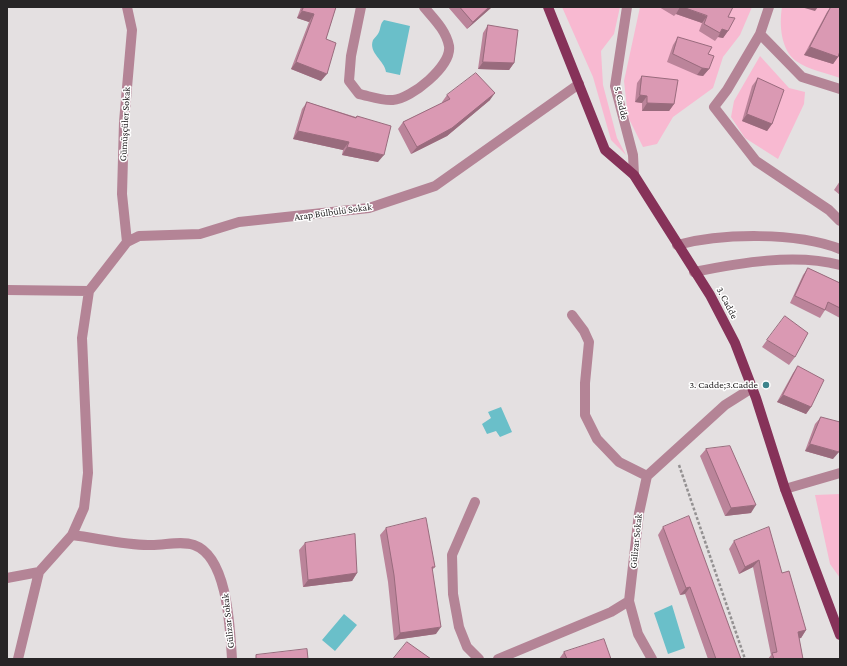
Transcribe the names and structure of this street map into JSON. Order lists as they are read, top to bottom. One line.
{"streets":{"main road":["3. Cadde"],"street":["5. Cadde","Gümüşçüler Sokak","Arap Bülbülü Sokak","Gülizar Sokak"]},"crossings":[["5. Cadde","3. Cadde"],["Gümüşçüler Sokak","Arap Bülbülü Sokak"],["Arap Bülbülü Sokak","3. Cadde"]],"places":["3. Cadde;3.Cadde"]}
